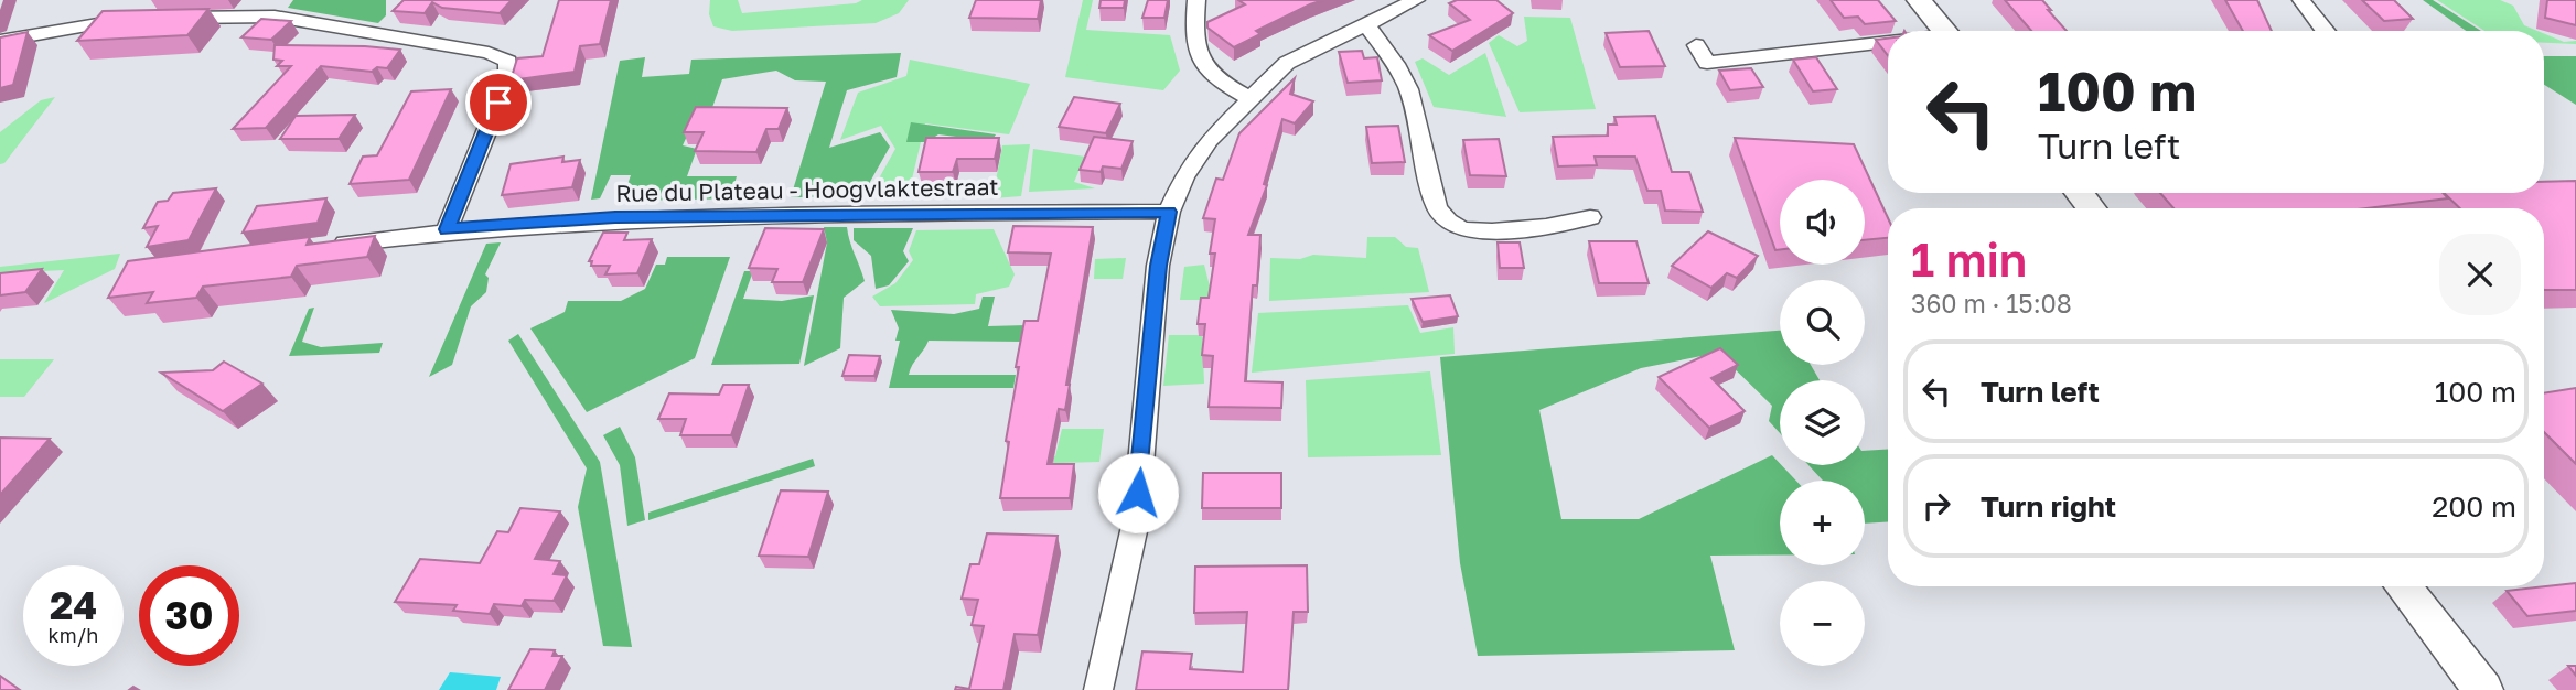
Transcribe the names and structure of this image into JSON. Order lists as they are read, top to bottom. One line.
{"streets":{"street":["Rue du Plateau - Hoogvlaktestraat"]},"page":{"turn":["100 m","Turn left"],"map_buttons":["+","−"],"heading":["1 min","360 m · 15:08"],"list":[{"name":"Turn left","value":"100 m"},{"name":"Turn right","value":"200 m"}],"speed":"24 km/h","limit":"30"}}
